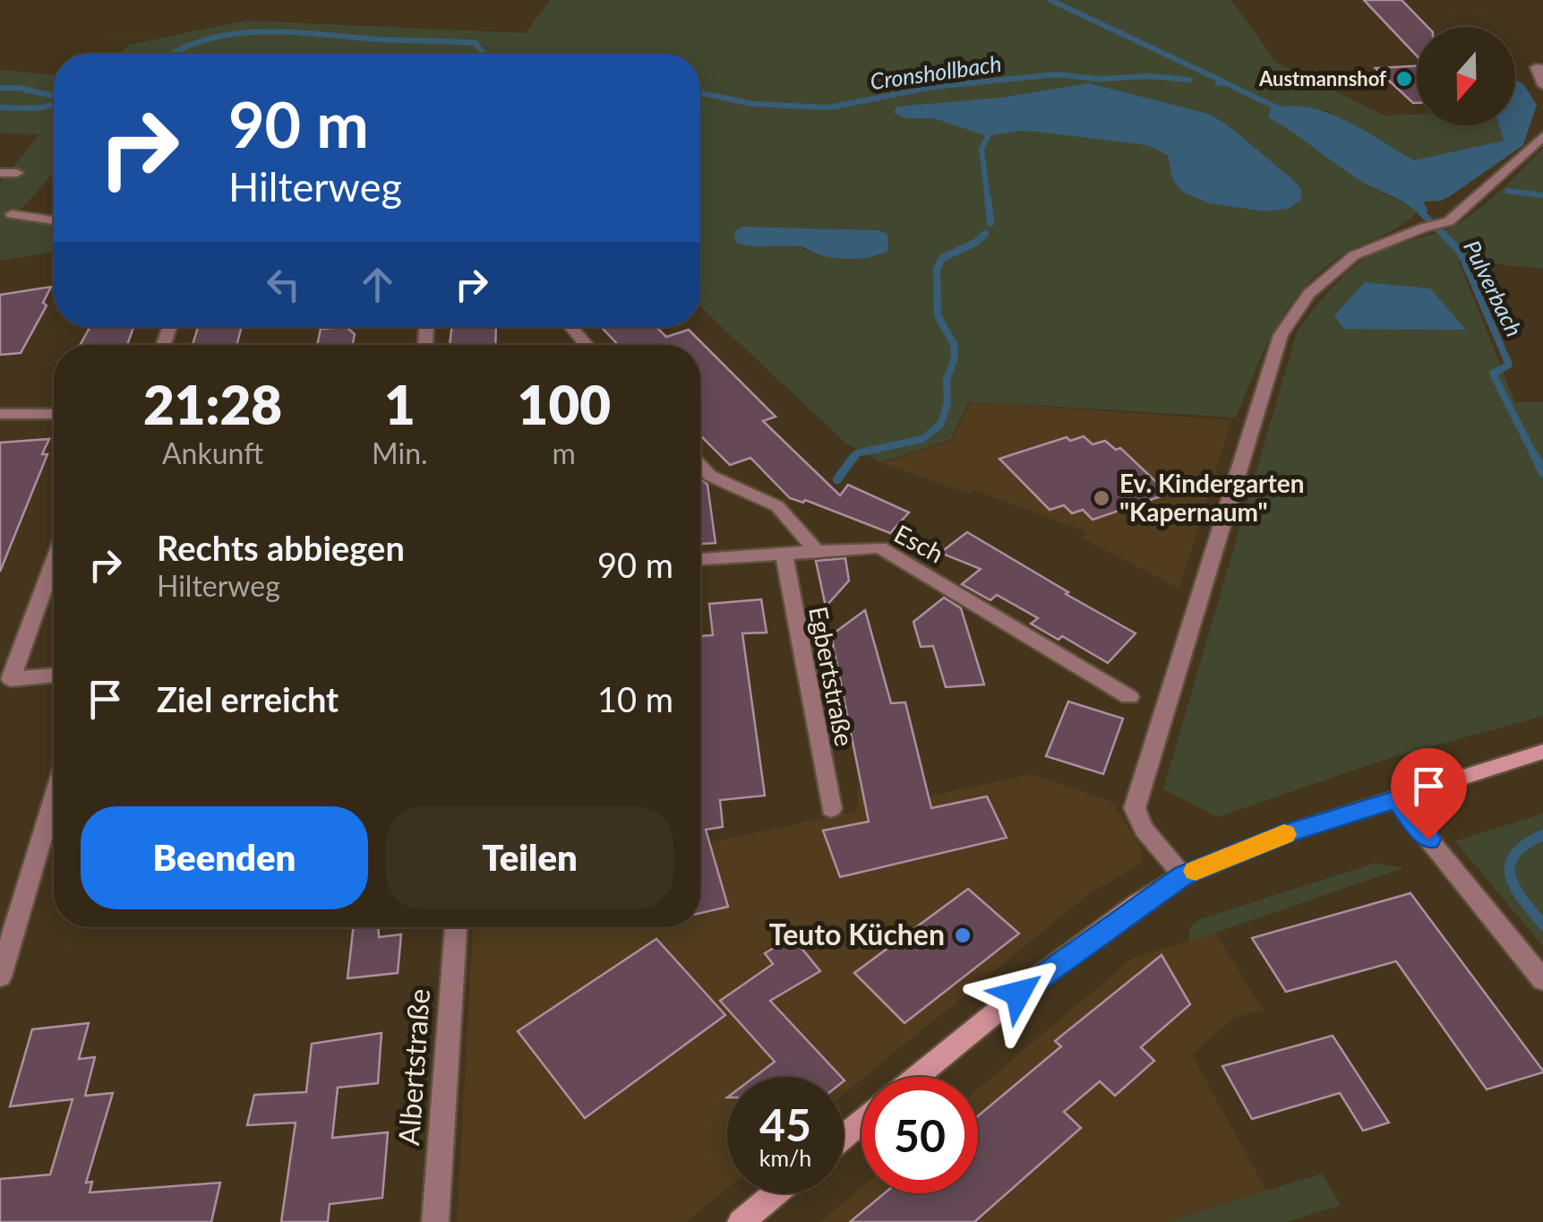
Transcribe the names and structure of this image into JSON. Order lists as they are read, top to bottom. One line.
{"streets":{"street":["Esch","Egbertstraße","Albertstraße"]},"water":["Cronshollbach","Pulverbach"],"places":["Austmannshof","Ev. Kindergarten \"Kapernaum\"","Teuto Küchen"],"north":"bottom","page":{"turn":["90 m","Hilterweg"],"eta":["21:28","Ankunft","1","Min.","100","m"],"list":[{"name":"Rechts abbiegen","note":"Hilterweg","value":"90 m"},{"name":"Ziel erreicht","value":"10 m"}],"buttons":["Beenden","Teilen"],"speed":"45 km/h","limit":"50"}}
